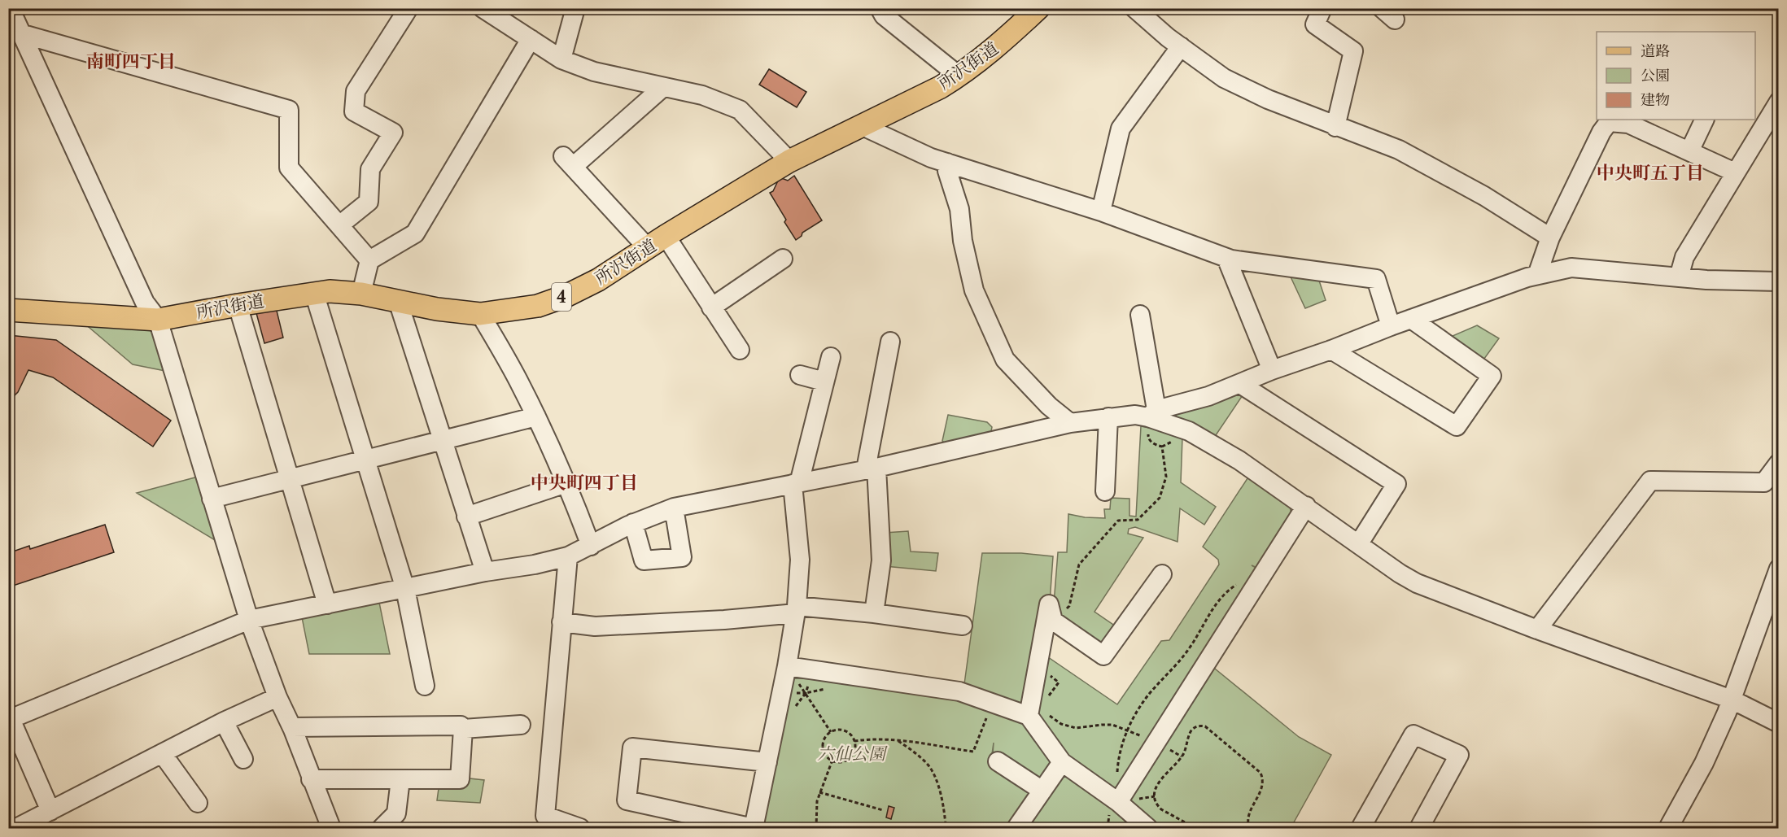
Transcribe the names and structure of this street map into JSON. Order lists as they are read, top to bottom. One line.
{"streets":{"main road":["所沢街道","4"]},"districts":["南町四丁目","中央町五丁目","中央町四丁目"],"parks":["六仙公園"],"legend":["道路","公園","建物"]}
